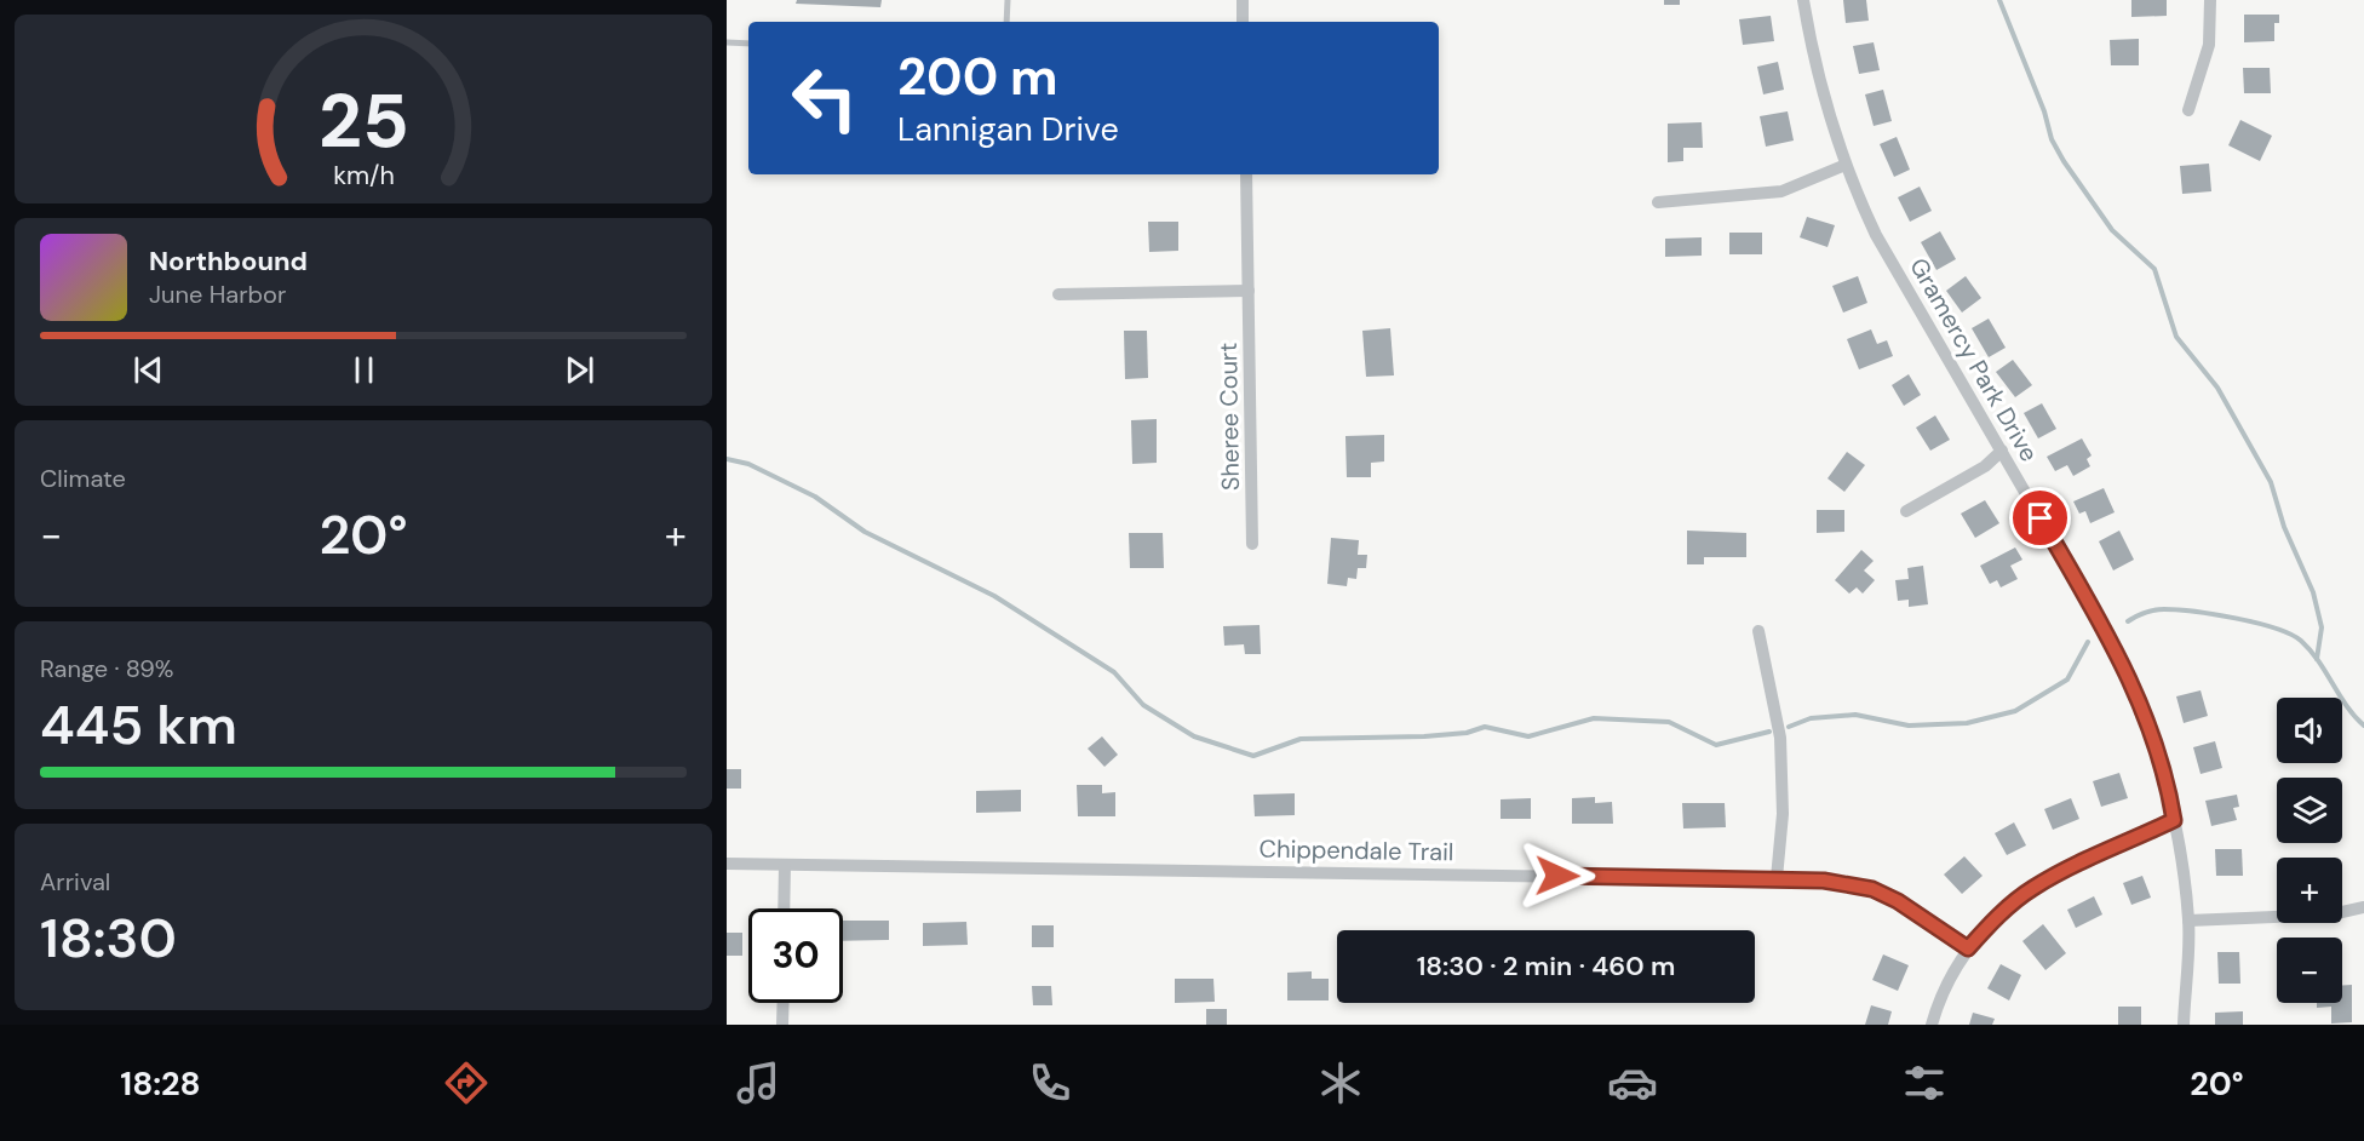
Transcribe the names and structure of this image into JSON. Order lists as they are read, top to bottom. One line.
{"streets":{"street":["Gramercy Park Drive","Sheree Court","Chippendale Trail"]},"page":{"turn":["200 m","Lannigan Drive"],"song":["Northbound","June Harbor"],"tile":["Climate",["Range · 89%","445 km"],["Arrival","18:30"]],"heat":["−","20°","+"],"map_buttons":["+","−"],"limit":"30","trip":"18:30 · 2 min · 460 m","tabs":["18:28","20°"],"gauge":["25","km/h"]}}
